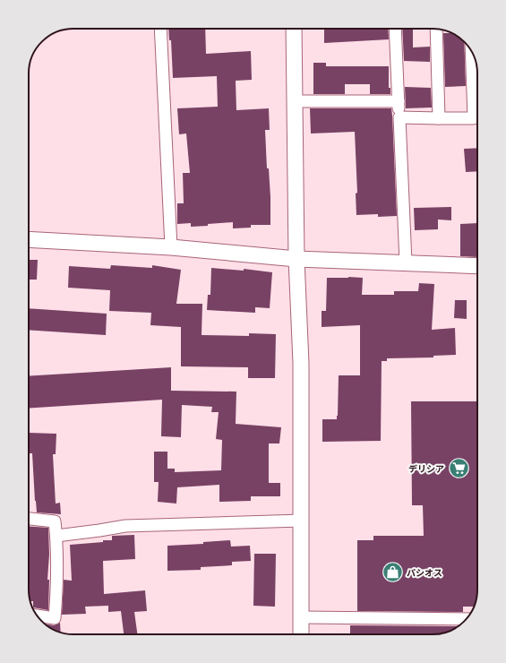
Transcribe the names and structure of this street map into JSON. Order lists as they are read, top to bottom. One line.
{"places":{"supermarket":["デリシア"],"shop":["パシオス"]}}
